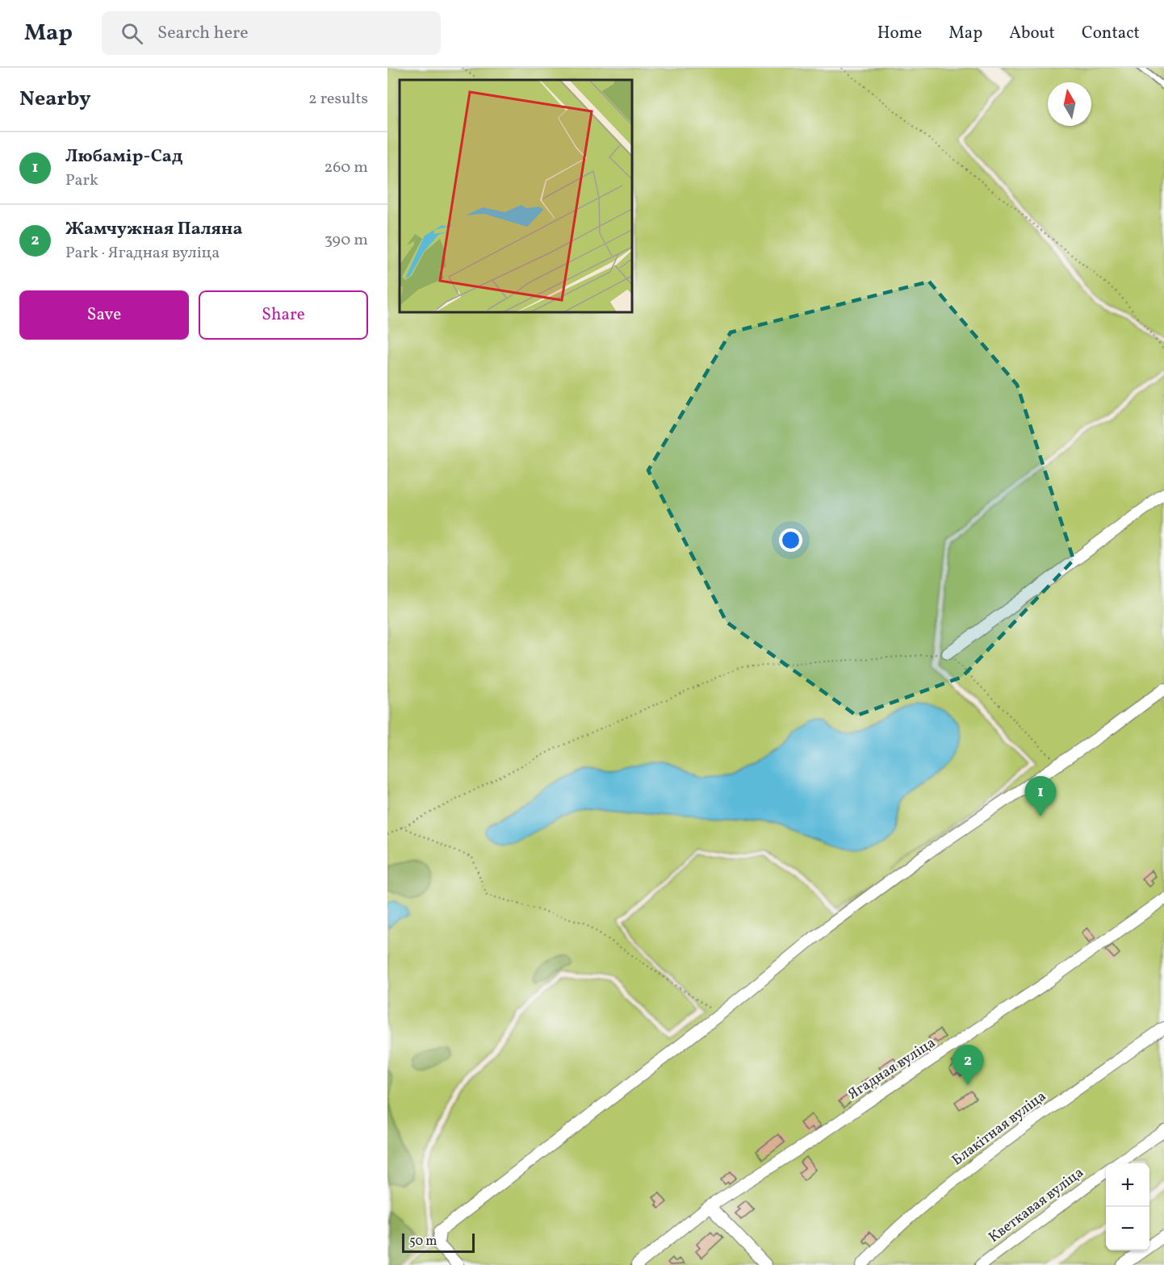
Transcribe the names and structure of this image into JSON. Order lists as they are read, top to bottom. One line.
{"streets":{"street":["Ягадная вуліца","Блакітная вуліца","Кветкавая вуліца"]},"scale_bar":"50 m","north":"top","page":{"header":"Map","search":"Search here","nav":["Home","Map","About","Contact"],"heading":["Nearby","2 results"],"list":[{"mark":"1","name":"Любамір-Сад","note":"Park","value":"260 m"},{"mark":"2","name":"Жамчужная Паляна","note":"Park · Ягадная вуліца","value":"390 m"}],"buttons":["Save","Share"],"pins":["1","2"],"map_buttons":["+","−"],"scale":"50 m"}}
